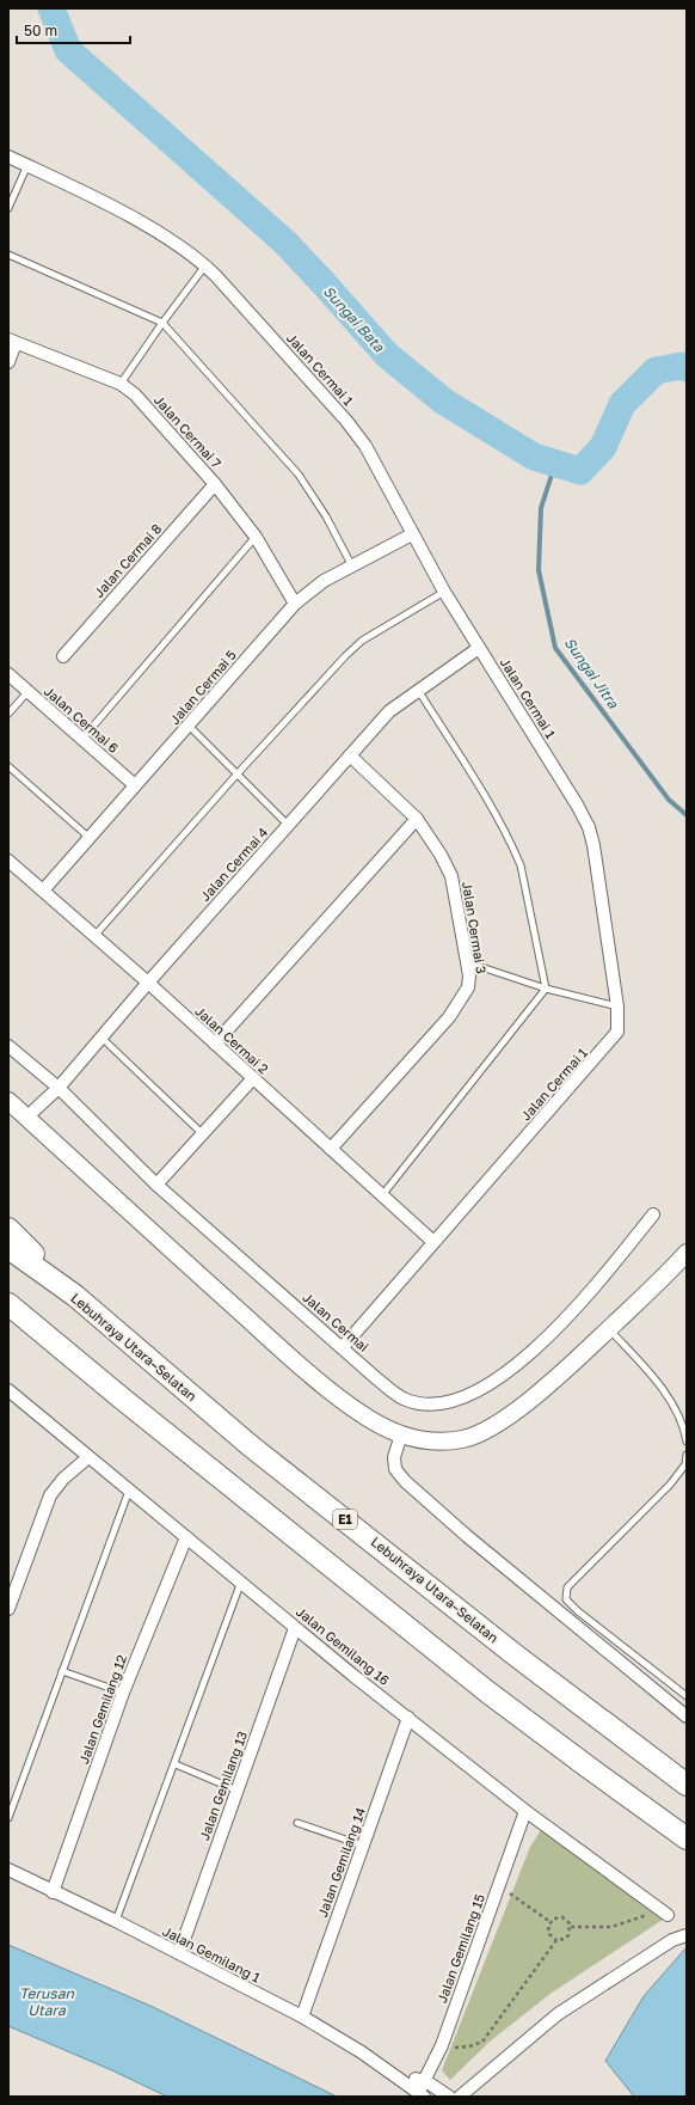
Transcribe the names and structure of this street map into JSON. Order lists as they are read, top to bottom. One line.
{"streets":{"highway":["Lebuhraya Utara–Selatan","E1"],"street":["Jalan Cermai 1","Jalan Cermai 7","Jalan Cermai 8","Jalan Cermai 5","Jalan Cermai 6","Jalan Cermai 4","Jalan Cermai 3","Jalan Cermai 2","Jalan Cermai","Jalan Gemilang 16","Jalan Gemilang 12","Jalan Gemilang 13","Jalan Gemilang 14","Jalan Gemilang 15","Jalan Gemilang 1"]},"crossings":[["Jalan Cermai 1","Jalan Cermai 5"],["Jalan Cermai 1","Jalan Cermai 4"],["Jalan Cermai 1","Jalan Cermai 2"],["Jalan Cermai 1","Jalan Cermai"],["Jalan Cermai 7","Jalan Cermai 8"],["Jalan Cermai 7","Jalan Cermai 5"],["Jalan Cermai 5","Jalan Cermai 6"],["Jalan Cermai 5","Jalan Cermai 2"],["Jalan Cermai 4","Jalan Cermai 3"],["Jalan Cermai 4","Jalan Cermai 2"],["Jalan Cermai 4","Jalan Cermai"],["Jalan Cermai 3","Jalan Cermai 2"],["Jalan Gemilang 16","Jalan Gemilang 12"],["Jalan Gemilang 16","Jalan Gemilang 13"],["Jalan Gemilang 16","Jalan Gemilang 14"],["Jalan Gemilang 16","Jalan Gemilang 15"],["Jalan Gemilang 12","Jalan Gemilang 1"],["Jalan Gemilang 13","Jalan Gemilang 1"],["Jalan Gemilang 14","Jalan Gemilang 1"]],"water":["Sungai Bata","Sungai Jitra","Terusan Utara"],"scale_bar":"50 m"}
